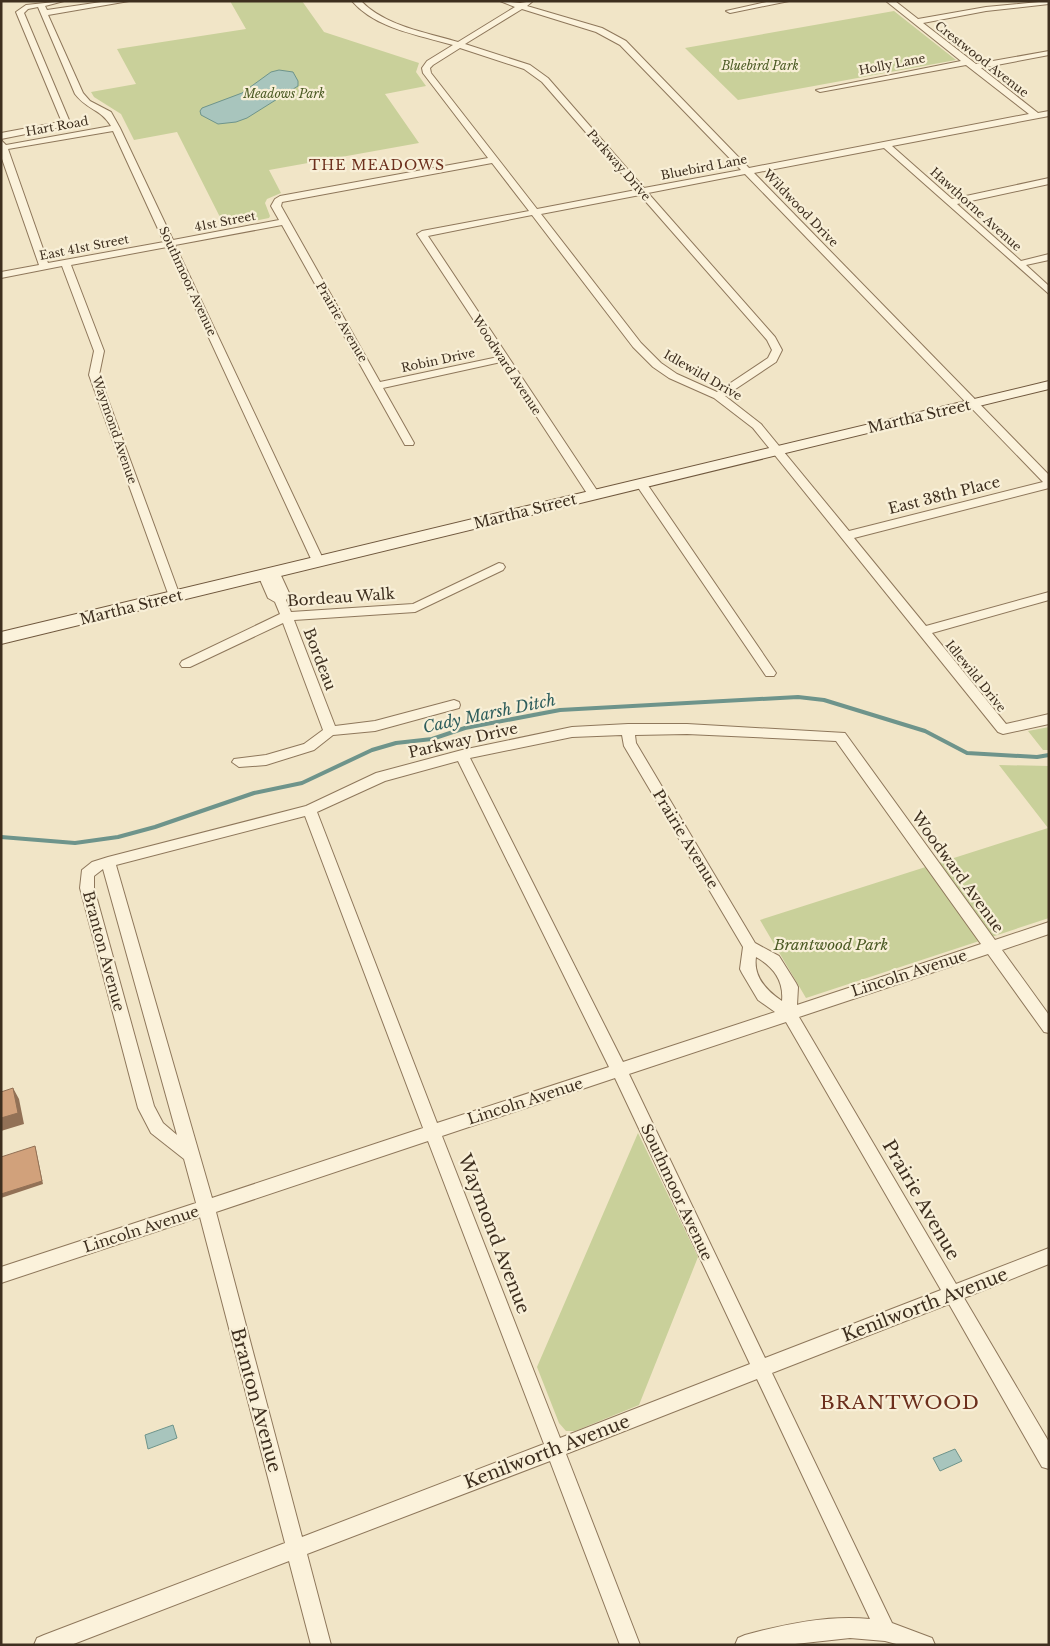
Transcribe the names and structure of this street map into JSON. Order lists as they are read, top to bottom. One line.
{"streets":{"street":["Crestwood Avenue","Holly Lane","Hart Road","Parkway Drive","Bluebird Lane","Wildwood Drive","Hawthorne Avenue","41st Street","East 41st Street","Southmoor Avenue","Prairie Avenue","Robin Drive","Woodward Avenue","Idlewild Drive","Martha Street","Waymond Avenue","East 38th Place","Bordeau Walk","Bordeau","Branton Avenue","Lincoln Avenue","Kenilworth Avenue"]},"crossings":[["Crestwood Avenue","Holly Lane"],["Crestwood Avenue","Bluebird Lane"],["Hart Road","Southmoor Avenue"],["Parkway Drive","Bluebird Lane"],["Parkway Drive","Southmoor Avenue"],["Parkway Drive","Prairie Avenue"],["Parkway Drive","Woodward Avenue"],["Parkway Drive","Idlewild Drive"],["Parkway Drive","Waymond Avenue"],["Parkway Drive","Branton Avenue"],["Bluebird Lane","Wildwood Drive"],["Bluebird Lane","Hawthorne Avenue"],["Bluebird Lane","Woodward Avenue"],["Bluebird Lane","Idlewild Drive"],["Wildwood Drive","Martha Street"],["Wildwood Drive","East 38th Place"],["41st Street","East 41st Street"],["41st Street","Southmoor Avenue"],["41st Street","Prairie Avenue"],["East 41st Street","Southmoor Avenue"],["East 41st Street","Waymond Avenue"],["Southmoor Avenue","Martha Street"],["Southmoor Avenue","Lincoln Avenue"],["Southmoor Avenue","Kenilworth Avenue"],["Prairie Avenue","Robin Drive"],["Prairie Avenue","Idlewild Drive"],["Prairie Avenue","Lincoln Avenue"],["Prairie Avenue","Kenilworth Avenue"],["Robin Drive","Woodward Avenue"],["Woodward Avenue","Martha Street"],["Woodward Avenue","Lincoln Avenue"],["Idlewild Drive","Martha Street"],["Idlewild Drive","East 38th Place"],["Martha Street","Waymond Avenue"],["Martha Street","Bordeau"],["Waymond Avenue","Lincoln Avenue"],["Waymond Avenue","Kenilworth Avenue"],["Bordeau Walk","Bordeau"],["Branton Avenue","Lincoln Avenue"],["Branton Avenue","Kenilworth Avenue"]],"districts":["THE MEADOWS","BRANTWOOD"],"water":["Cady Marsh Ditch"],"parks":["Bluebird Park","Meadows Park","Brantwood Park"]}
